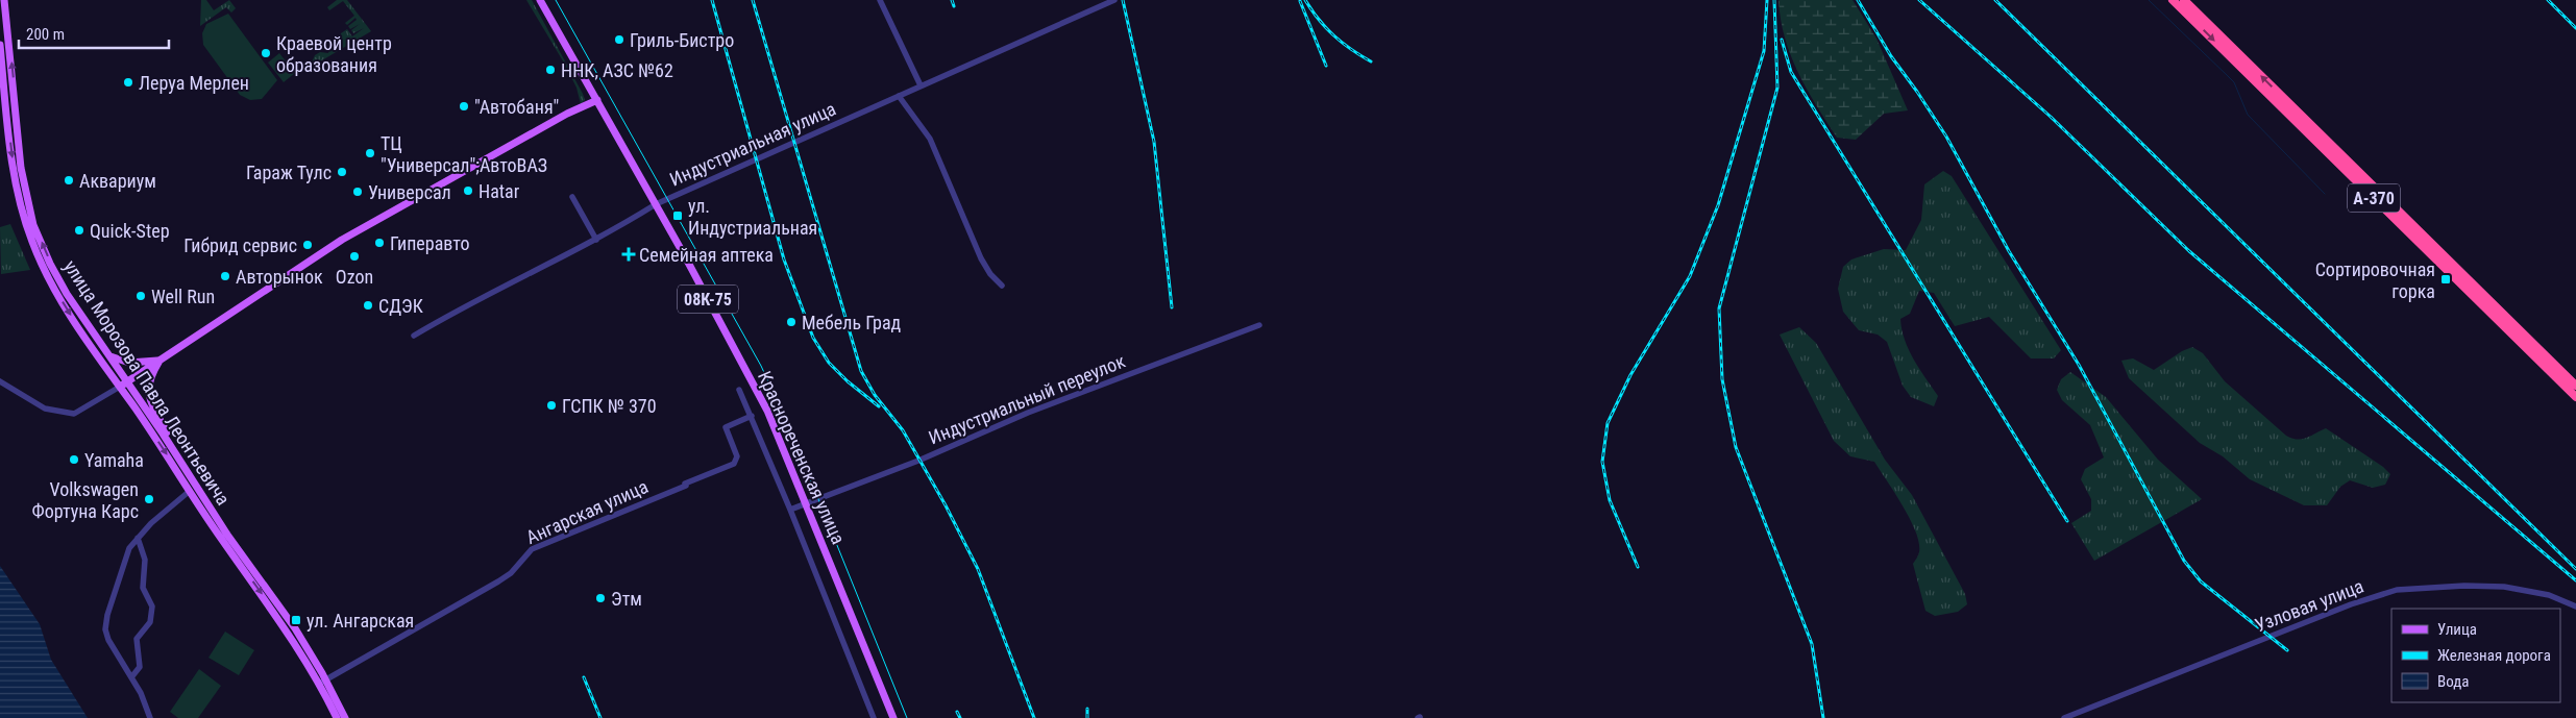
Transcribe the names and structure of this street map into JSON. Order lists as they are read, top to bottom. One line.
{"streets":{"highway":["А-370"],"main road":["08К-75","улица Морозова Павла Леонтьевича","Краснореченская улица"],"street":["Индустриальная улица","Индустриальный переулок","Ангарская улица","Узловая улица"]},"crossings":[["Индустриальная улица","Краснореченская улица"],["улица Морозова Павла Леонтьевича","Ангарская улица"],["Индустриальный переулок","Краснореченская улица"]],"places":{"other":["Гриль-Бистро","Краевой центр образования","ННК, АЗС №62","Леруа Мерлен","\"Автобаня\"","ТЦ \"Универсал\";АвтоВАЗ","Гараж Тулс","Аквариум","Hatar","Универсал","Quick-Step","Гиперавто","Гибрид сервис","Ozon","Авторынок","Well Run","СДЭК","Мебель Град","ГСПК № 370","Yamaha","Volkswagen Фортуна Карс","Этм"],"transit":["ул. Индустриальная","Сортировочная горка","ул. Ангарская"],"health":["Семейная аптека"]},"legend":["Улица","Железная дорога","Вода"],"scale_bar":"200 m"}
